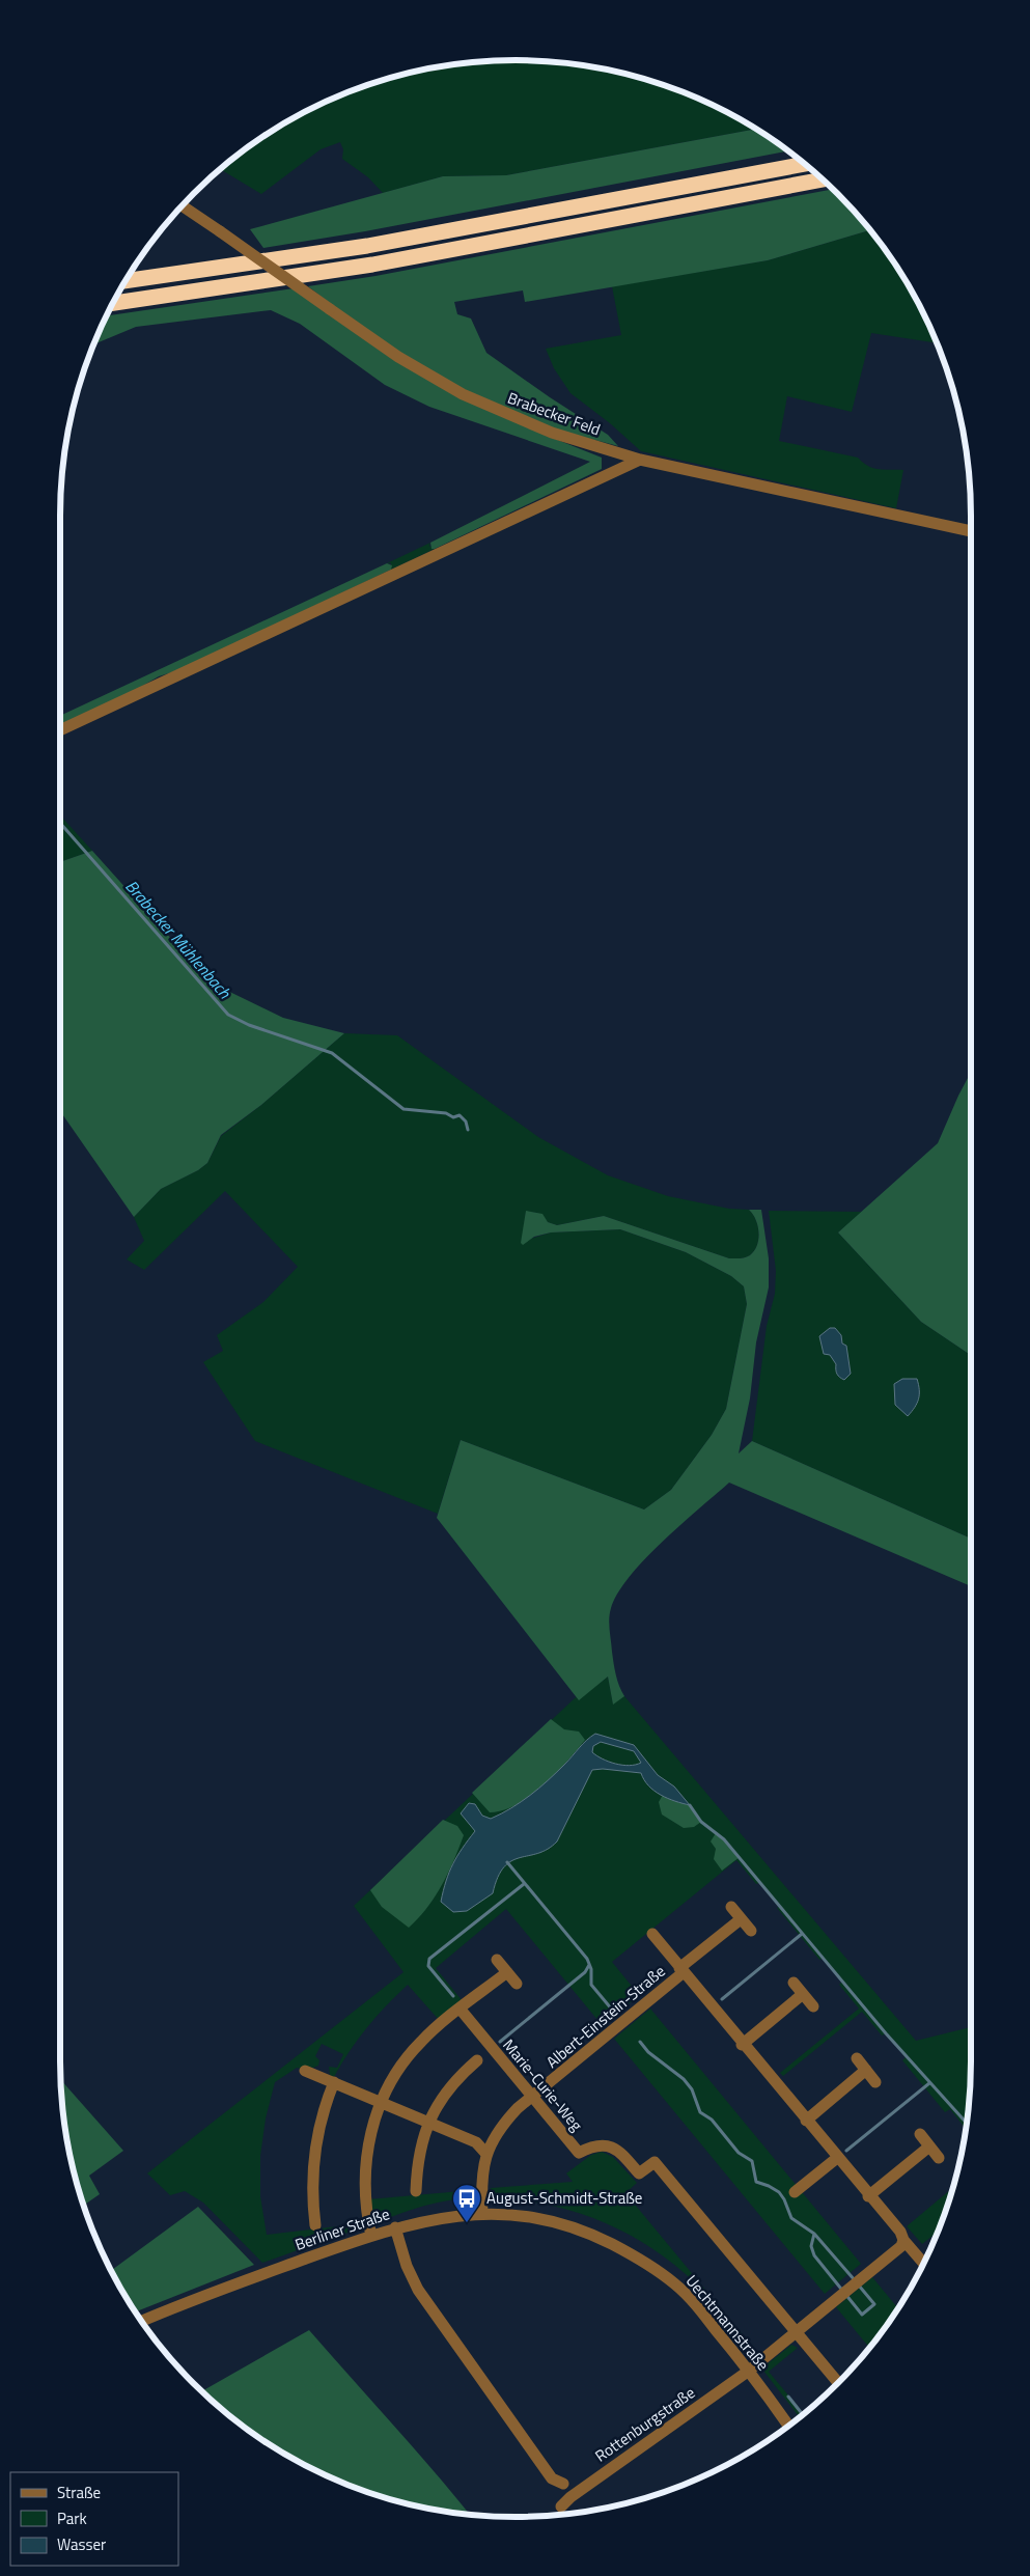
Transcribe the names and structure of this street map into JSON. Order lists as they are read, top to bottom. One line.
{"streets":{"street":["Brabecker Feld","Albert-Einstein-Straße","Marie-Curie-Weg","Berliner Straße","Uechtmannstraße","Rottenburgstraße"]},"crossings":[["Albert-Einstein-Straße","Marie-Curie-Weg"],["Albert-Einstein-Straße","Berliner Straße"],["Berliner Straße","Uechtmannstraße"],["Uechtmannstraße","Rottenburgstraße"]],"water":["Brabecker Mühlenbach"],"places":{"bus stop":["August-Schmidt-Straße"]},"legend":["Straße","Park","Wasser"]}
